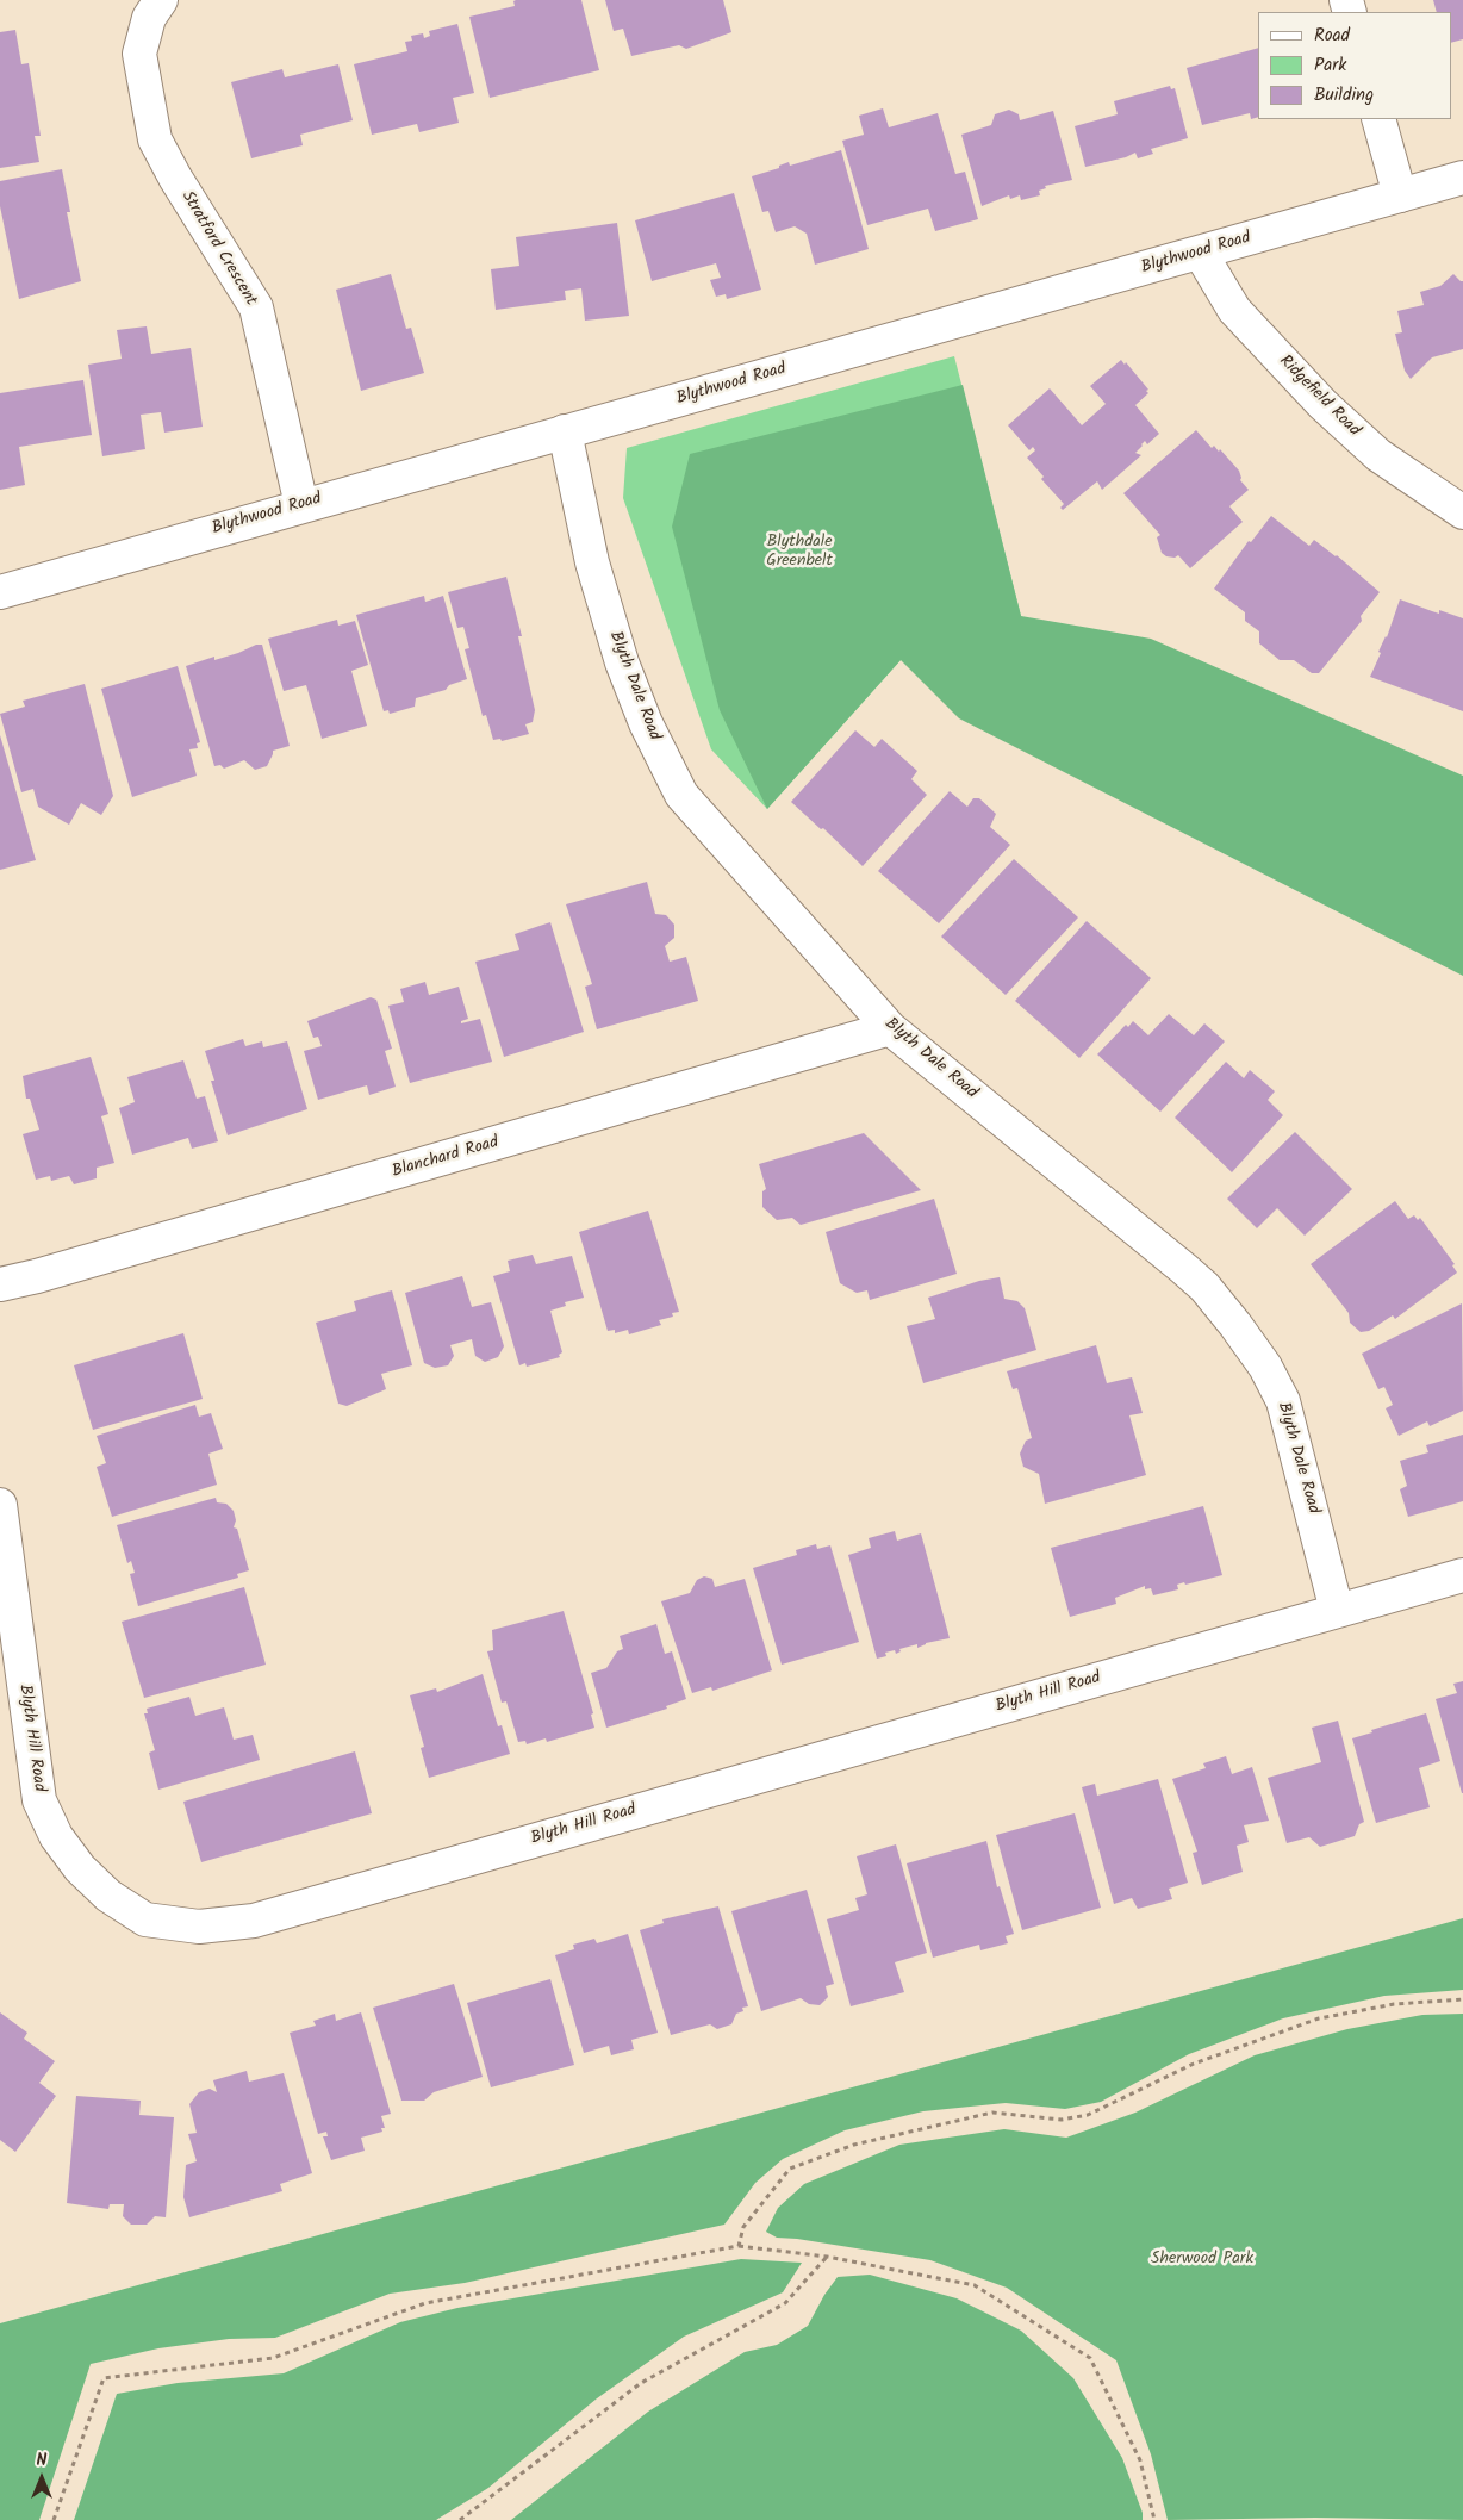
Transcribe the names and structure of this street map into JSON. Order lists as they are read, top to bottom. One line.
{"streets":{"street":["Stratford Crescent","Blythwood Road","Ridgefield Road","Blyth Dale Road","Blanchard Road","Blyth Hill Road"]},"crossings":[["Stratford Crescent","Blythwood Road"],["Blythwood Road","Ridgefield Road"],["Blythwood Road","Blyth Dale Road"],["Blyth Dale Road","Blanchard Road"],["Blyth Dale Road","Blyth Hill Road"]],"parks":["Blythdale Greenbelt","Sherwood Park"],"legend":["Road","Park","Building"],"north":"top"}
